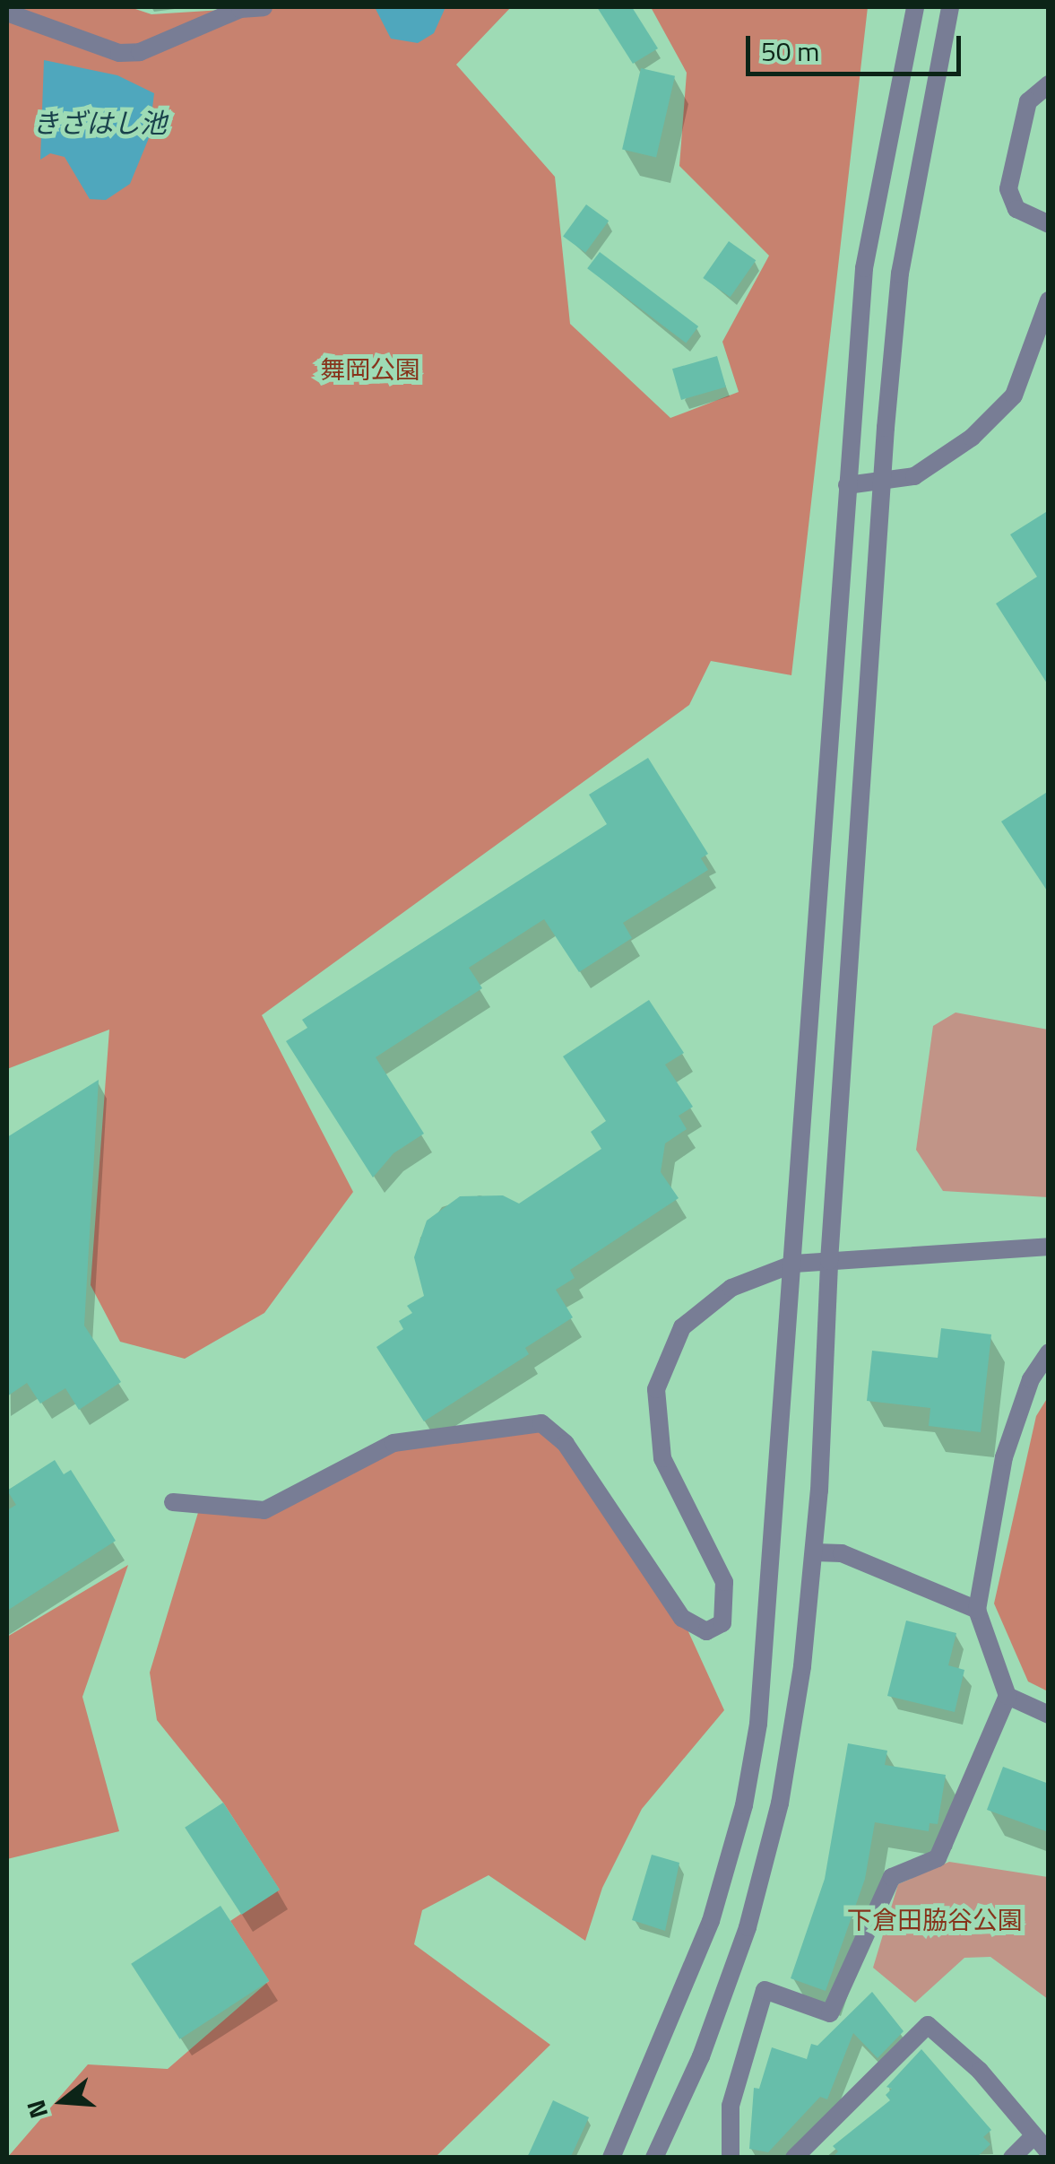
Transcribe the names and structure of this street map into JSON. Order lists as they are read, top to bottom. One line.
{"water":["きざはし池"],"parks":["舞岡公園","下倉田脇谷公園"],"scale_bar":"50 m","north":"left"}
